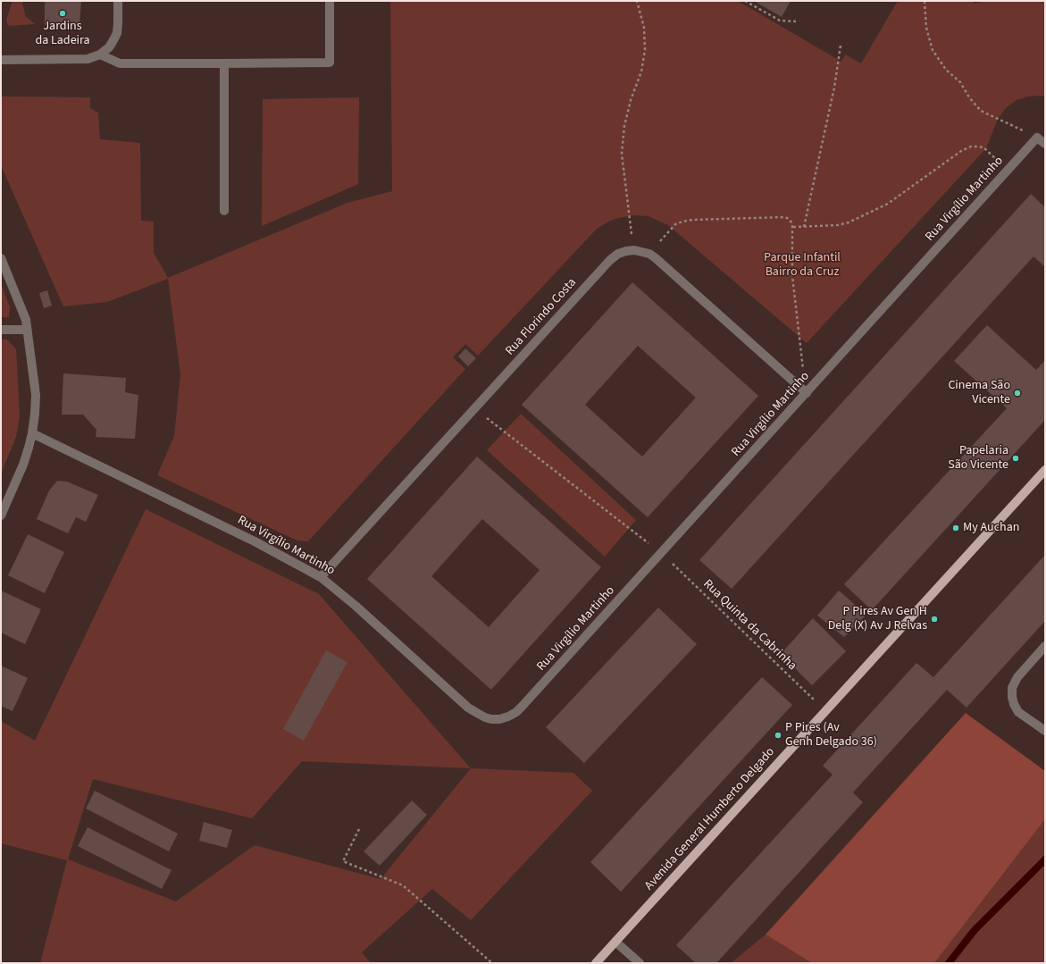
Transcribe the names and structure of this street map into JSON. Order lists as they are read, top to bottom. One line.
{"streets":{"main road":["Avenida General Humberto Delgado"],"street":["Rua Virgílio Martinho","Rua Florindo Costa"],"path":["Rua Quinta da Cabrinha"]},"crossings":[["Rua Virgílio Martinho","Rua Florindo Costa"],["Rua Virgílio Martinho","Rua Quinta da Cabrinha"],["Rua Florindo Costa","Rua Quinta da Cabrinha"],["Rua Quinta da Cabrinha","Avenida General Humberto Delgado"]],"parks":["Parque Infantil Bairro da Cruz"],"places":["Jardins da Ladeira","Cinema São Vicente","Papelaria São Vicente","My Auchan","P Pires Av Gen H Delg (X) Av J Relvas","P Pires (Av Genh Delgado 36)"]}
